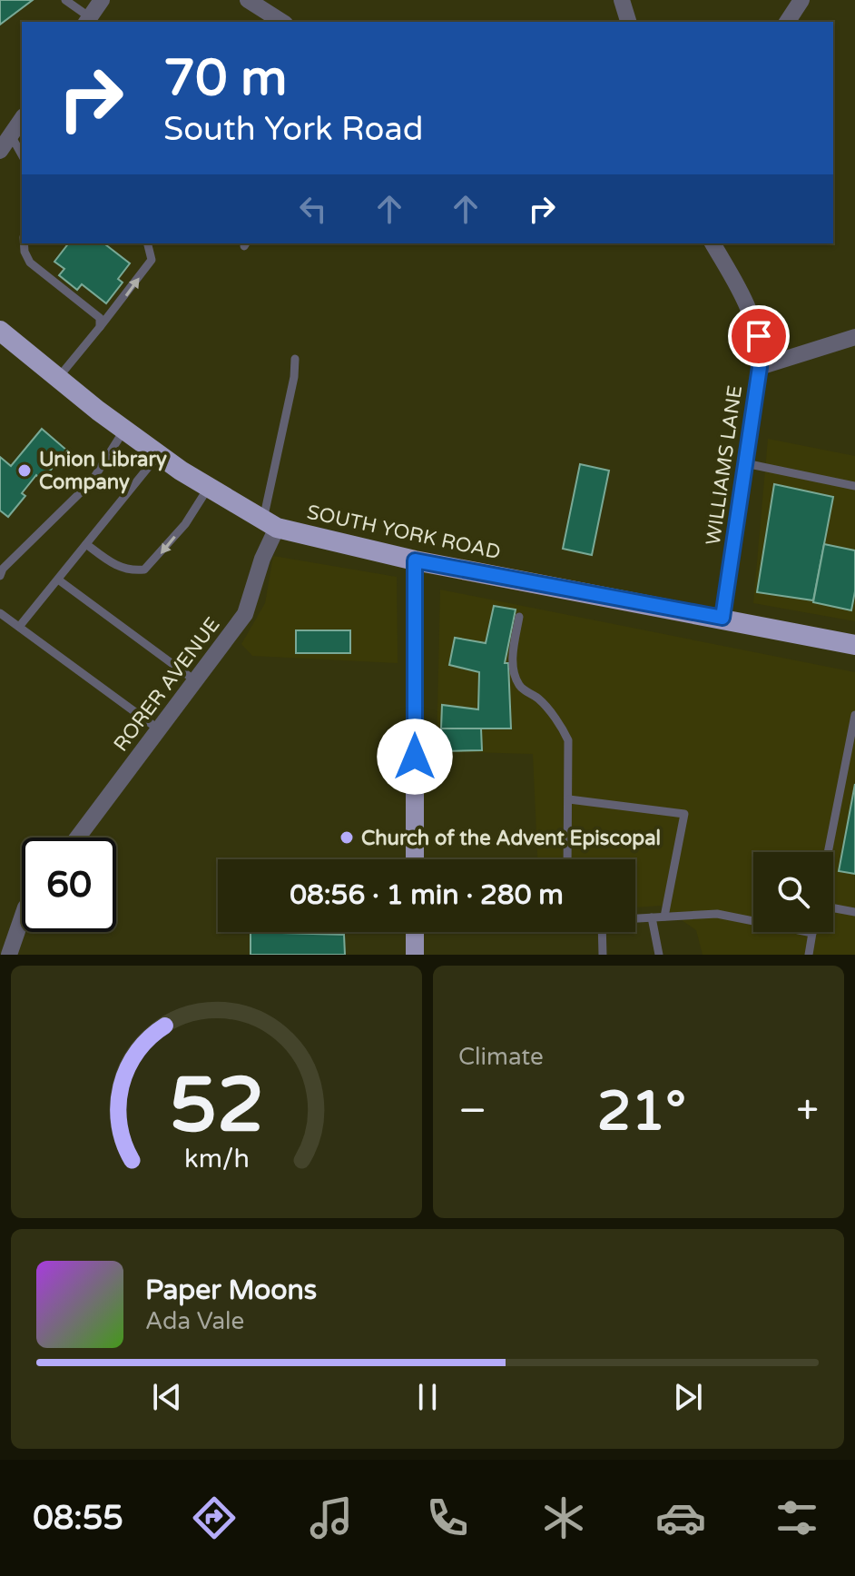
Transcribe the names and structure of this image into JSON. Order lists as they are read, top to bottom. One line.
{"streets":{"highway":["SOUTH YORK ROAD"],"street":["WILLIAMS LANE","RORER AVENUE"]},"crossings":[["WILLIAMS LANE","SOUTH YORK ROAD"],["SOUTH YORK ROAD","RORER AVENUE"]],"places":["Union Library Company","Church of the Advent Episcopal"],"page":{"turn":["70 m","South York Road"],"limit":"60","trip":"08:56 · 1 min · 280 m","tile":"Climate","heat":["−","21°","+"],"song":["Paper Moons","Ada Vale"],"tabs":"08:55","gauge":["52","km/h"]}}
